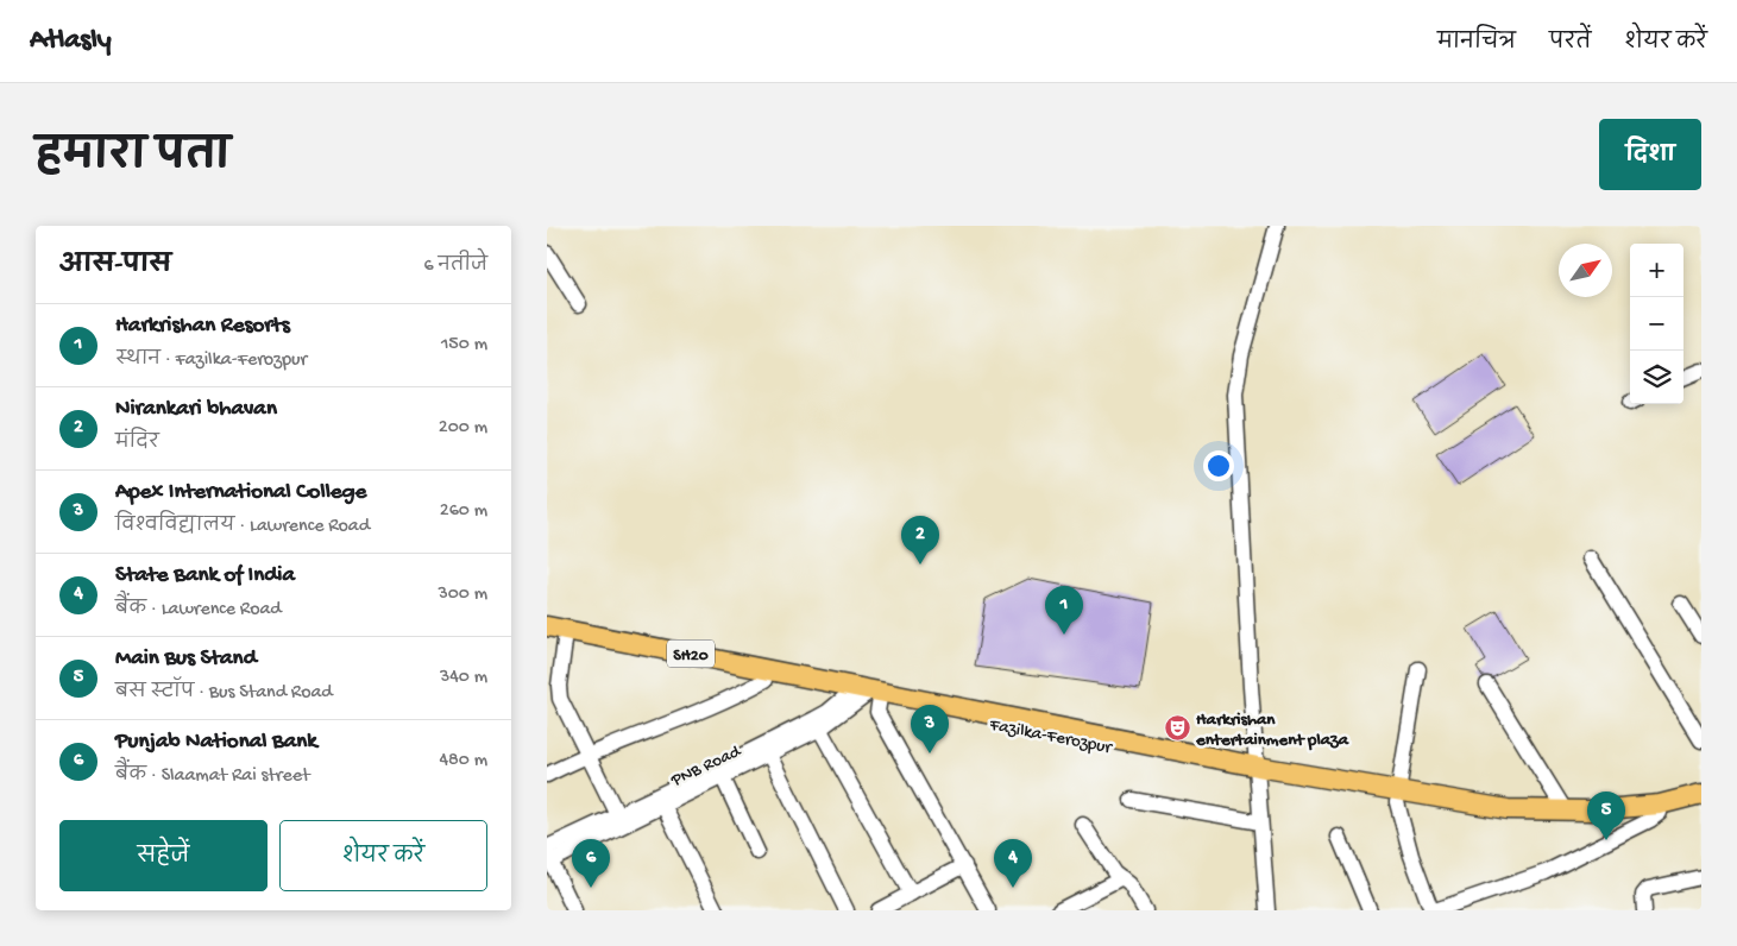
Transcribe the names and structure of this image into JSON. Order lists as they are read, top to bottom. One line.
{"streets":{"main road":["SH20","Fazilka-Ferozpur"],"street":["PNB Road"]},"crossings":[["SH20","Fazilka-Ferozpur"],["Fazilka-Ferozpur","PNB Road"]],"places":{"theatre":["Harkrishan entertainment plaza"]},"north":"top right","page":{"header":"Atlasly","nav":["मानचित्र","परतें","शेयर करें"],"title":"हमारा पता","buttons":["दिशा",["सहेजें","शेयर करें"]],"heading":["आस-पास","6 नतीजे"],"map_buttons":["+","−"],"list":[{"mark":"1","name":"Harkrishan Resorts","note":"स्थान · Fazilka-Ferozpur","value":"150 m"},{"mark":"2","name":"Nirankari bhavan","note":"मंदिर","value":"200 m"},{"mark":"3","name":"Apex International College","note":"विश्वविद्यालय · Lawrence Road","value":"260 m"},{"mark":"4","name":"State Bank of India","note":"बैंक · Lawrence Road","value":"300 m"},{"mark":"5","name":"Main Bus Stand","note":"बस स्टॉप · Bus Stand Road","value":"340 m"},{"mark":"6","name":"Punjab National Bank","note":"बैंक · Slaamat Rai street","value":"480 m"}],"pins":["2","1","3","5","4","6"]}}
